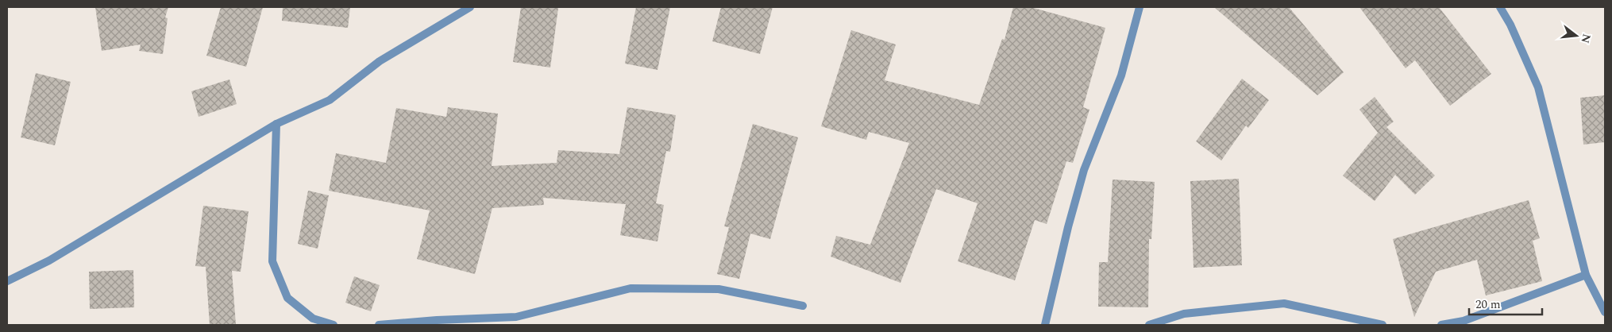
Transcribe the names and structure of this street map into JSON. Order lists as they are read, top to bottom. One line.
{"scale_bar":"20 m","north":"right"}
